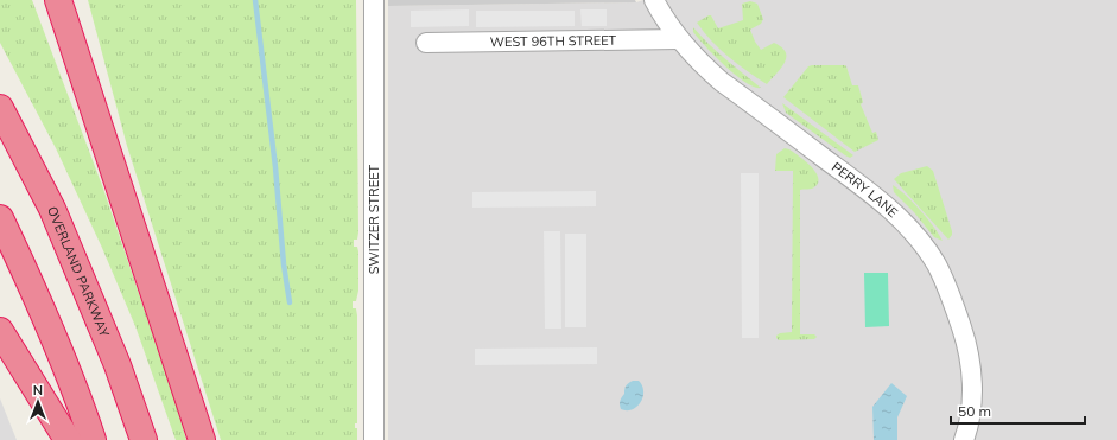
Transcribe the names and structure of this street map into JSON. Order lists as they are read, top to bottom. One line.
{"streets":{"highway":["OVERLAND PARKWAY"],"street":["WEST 96TH STREET","PERRY LANE","SWITZER STREET"]},"crossings":[["WEST 96TH STREET","PERRY LANE"]],"scale_bar":"50 m","north":"top"}
